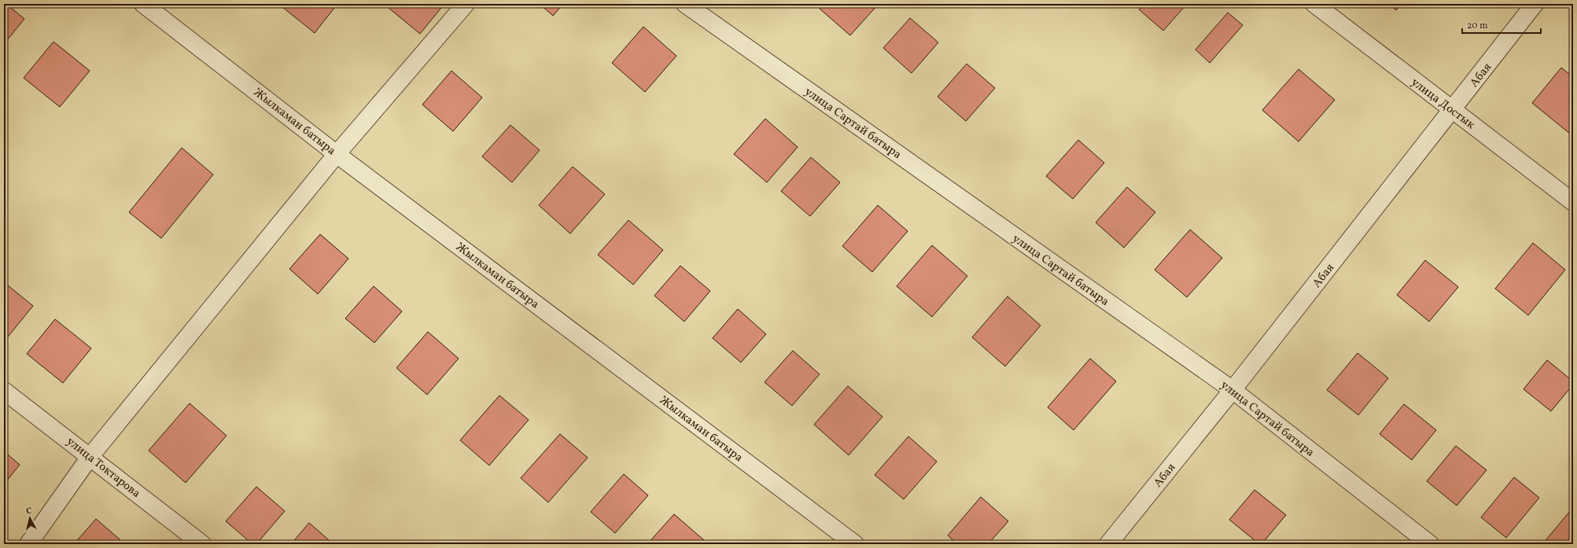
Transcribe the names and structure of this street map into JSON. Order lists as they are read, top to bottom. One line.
{"streets":{"street":["Абая","улица Достык","Жылкаман батыра","улица Сартай батыра","улица Токтарова"]},"crossings":[["Абая","улица Достык"],["Абая","улица Сартай батыра"]],"scale_bar":"20 m","north":"top"}
